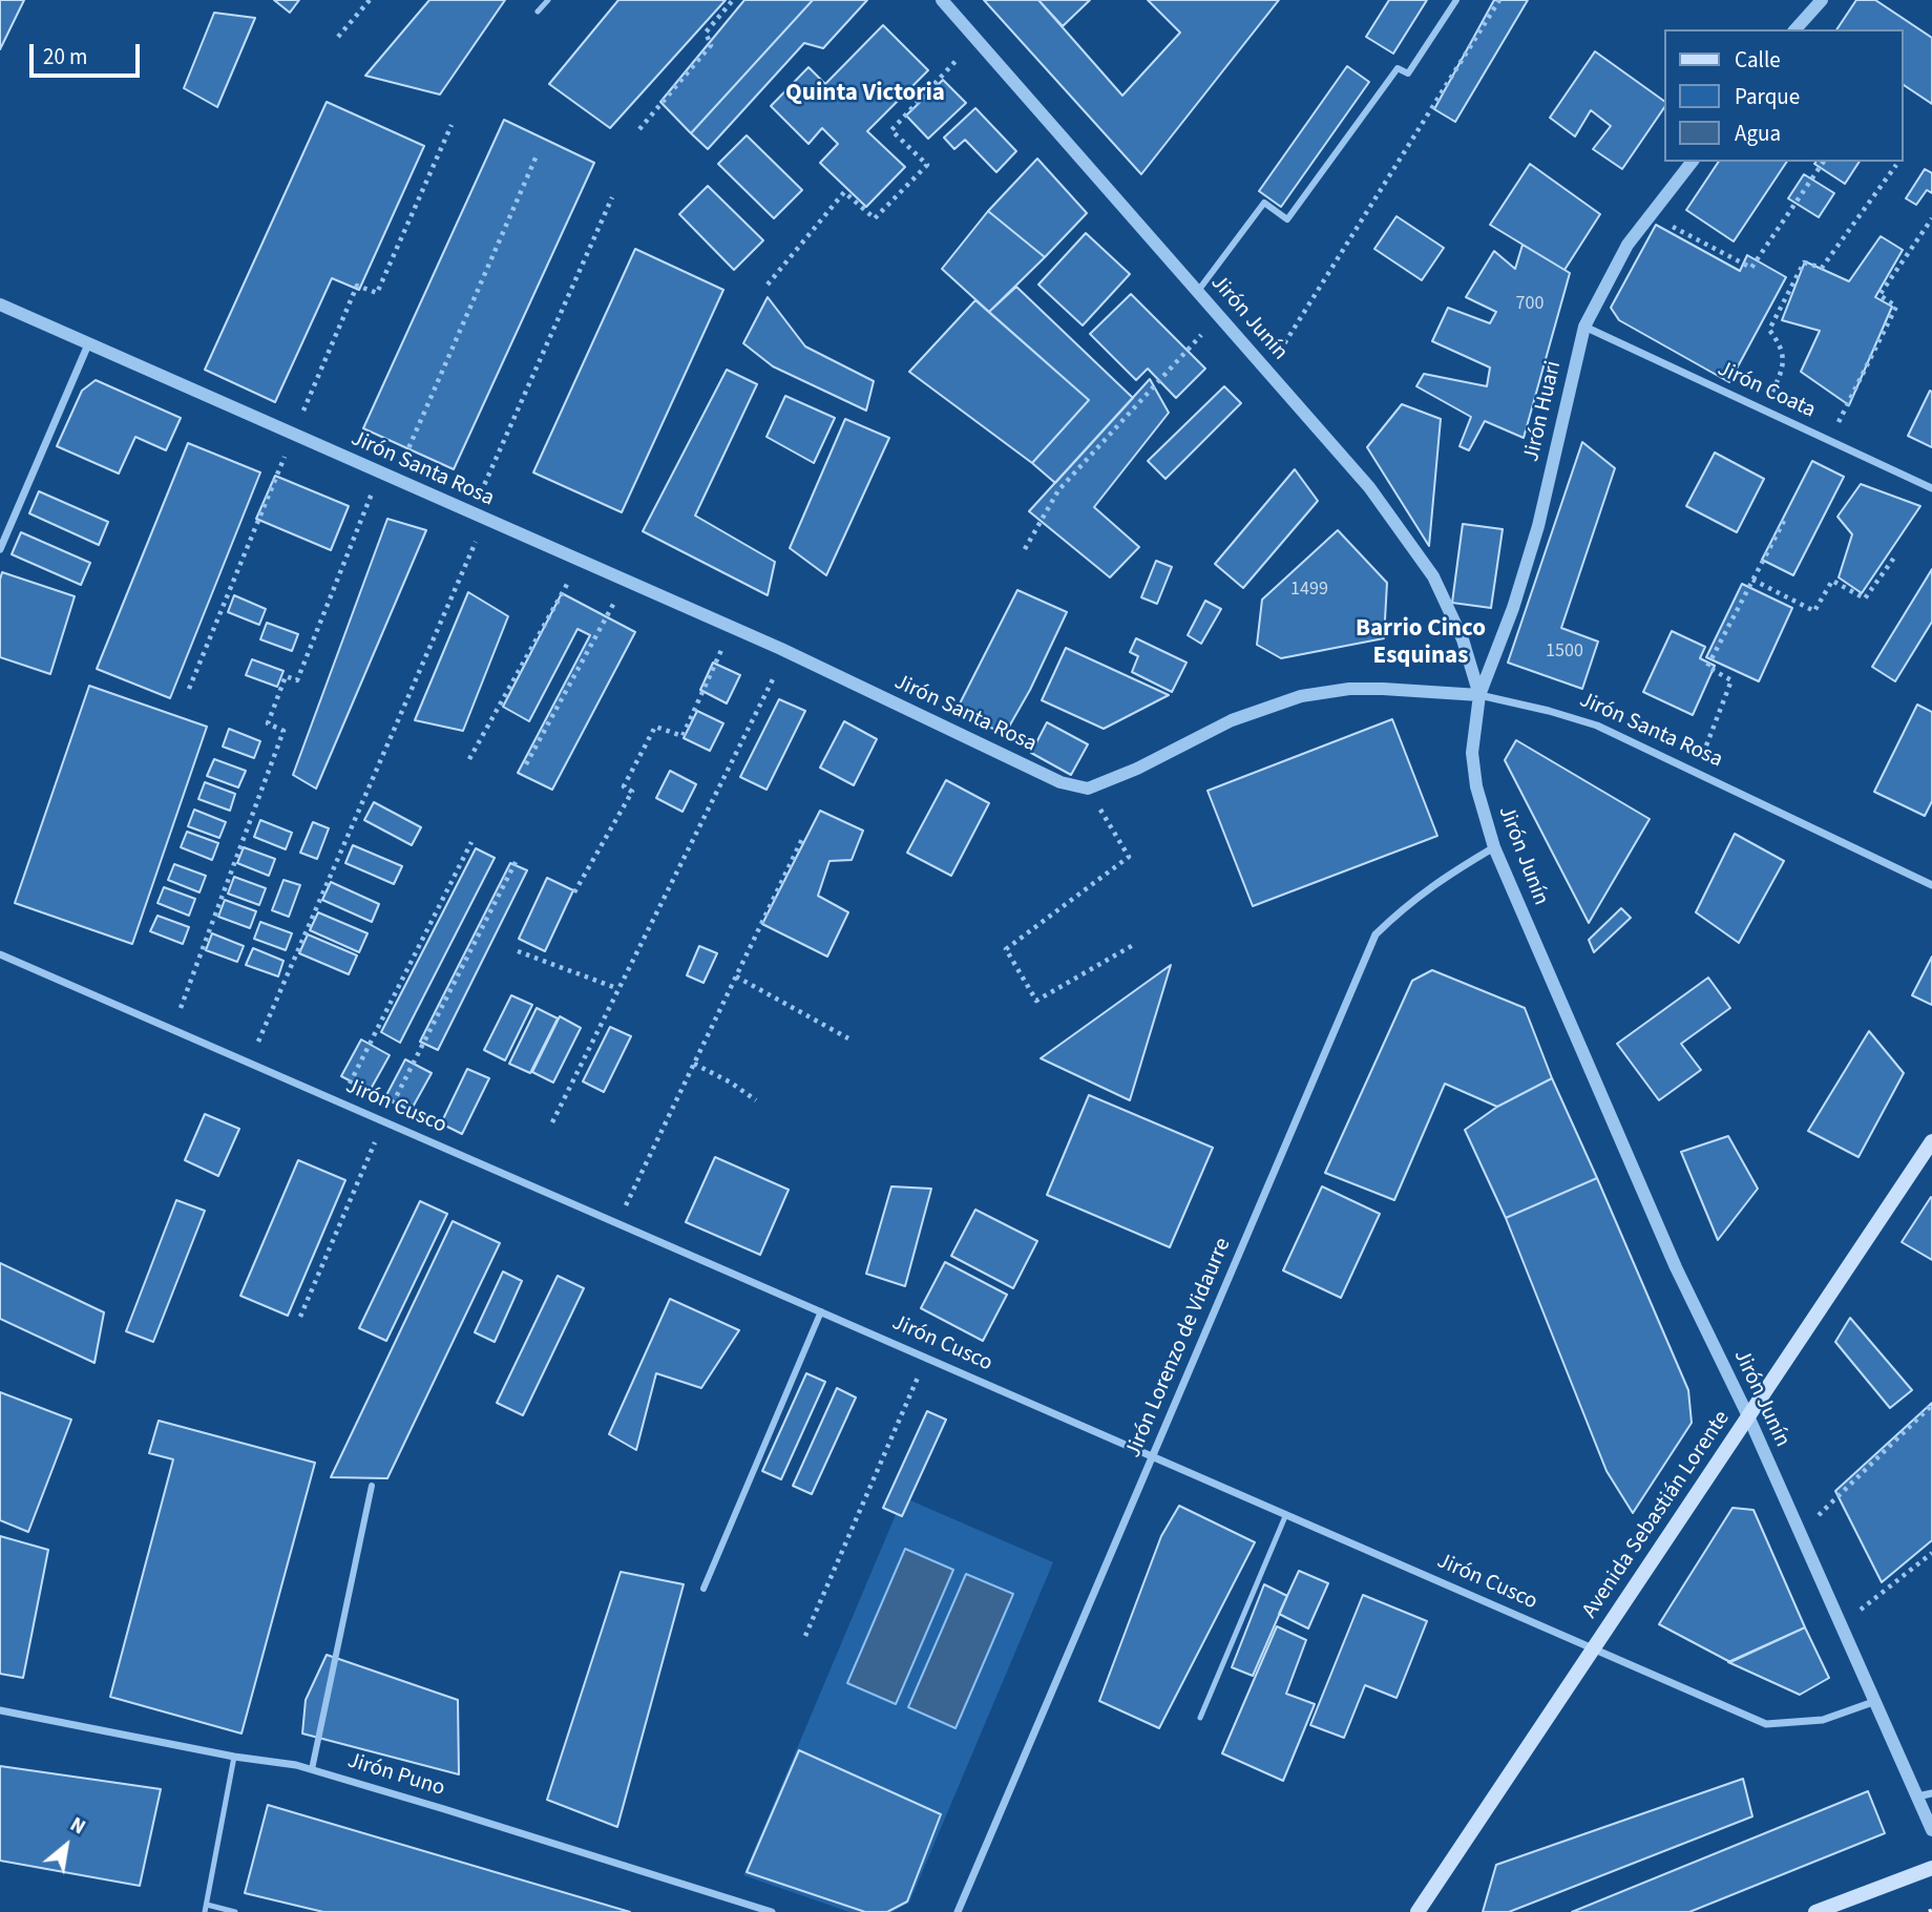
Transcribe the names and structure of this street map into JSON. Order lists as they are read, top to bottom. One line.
{"streets":{"main road":["Avenida Sebastián Lorente"],"street":["Jirón Junín","Jirón Coata","Jirón Huari","Jirón Santa Rosa","Jirón Cusco","Jirón Lorenzo de Vidaurre","Jirón Puno"]},"crossings":[["Jirón Junín","Jirón Huari"],["Jirón Junín","Jirón Santa Rosa"],["Jirón Junín","Jirón Cusco"],["Jirón Junín","Jirón Lorenzo de Vidaurre"],["Jirón Junín","Avenida Sebastián Lorente"],["Jirón Coata","Jirón Huari"],["Jirón Huari","Jirón Santa Rosa"],["Jirón Cusco","Jirón Lorenzo de Vidaurre"],["Jirón Cusco","Avenida Sebastián Lorente"]],"districts":["Quinta Victoria","Barrio Cinco Esquinas"],"house_numbers":["700","1499","1500"],"legend":["Calle","Parque","Agua"],"scale_bar":"20 m","north":"top right"}
